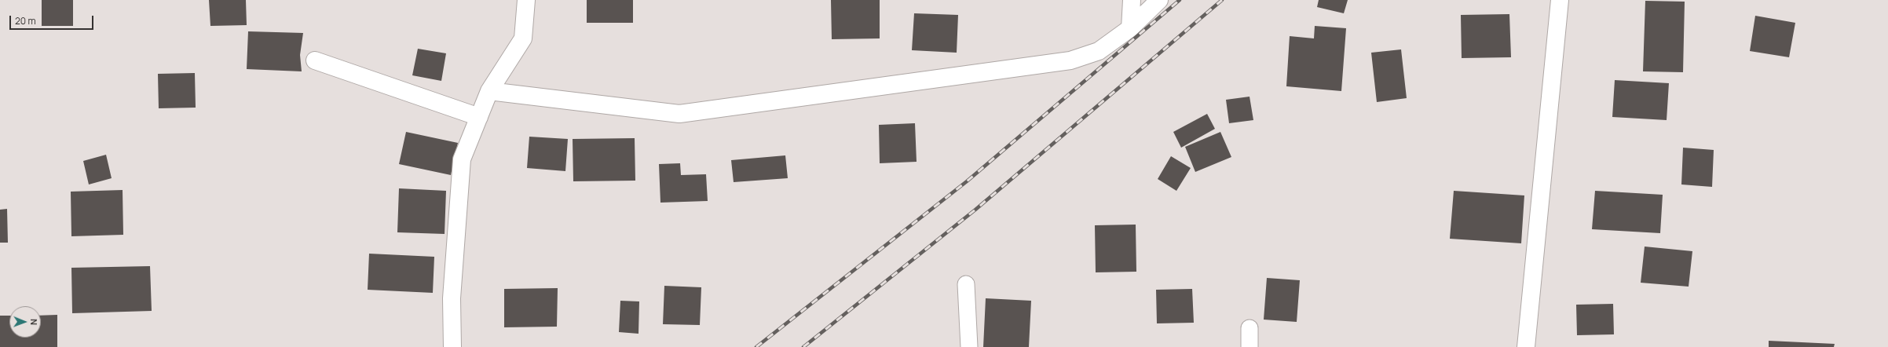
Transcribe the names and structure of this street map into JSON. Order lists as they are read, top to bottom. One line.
{"scale_bar":"20 m","north":"right"}
